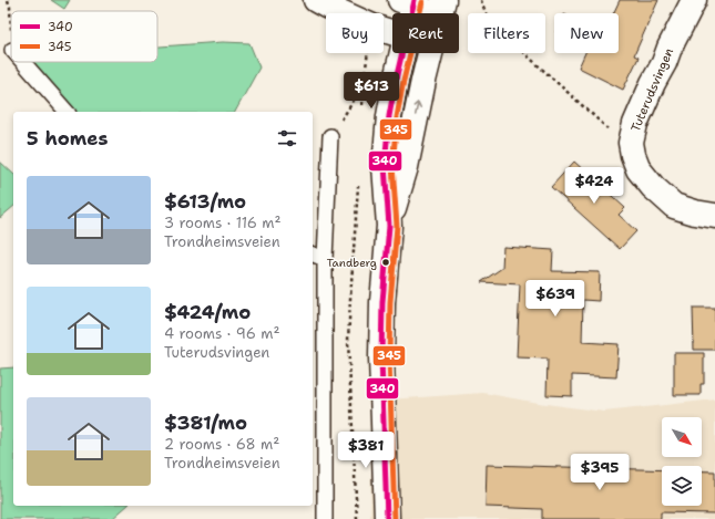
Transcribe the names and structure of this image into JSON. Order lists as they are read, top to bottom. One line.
{"streets":{"main road":["Tuterudsvingen"]},"places":["Tandberg"],"lines":["transit line 340","transit line 345"],"legend":["340","345"],"north":"bottom right","page":{"chip":["Buy","Rent","Filters","New"],"price":["$613","$424","$639","$381","$395"],"heading":"5 homes","list":[{"name":"$613/mo","note":"3 rooms · 116 m² · Trondheimsveien"},{"name":"$424/mo","note":"4 rooms · 96 m² · Tuterudsvingen"},{"name":"$381/mo","note":"2 rooms · 68 m² · Trondheimsveien"}]}}
